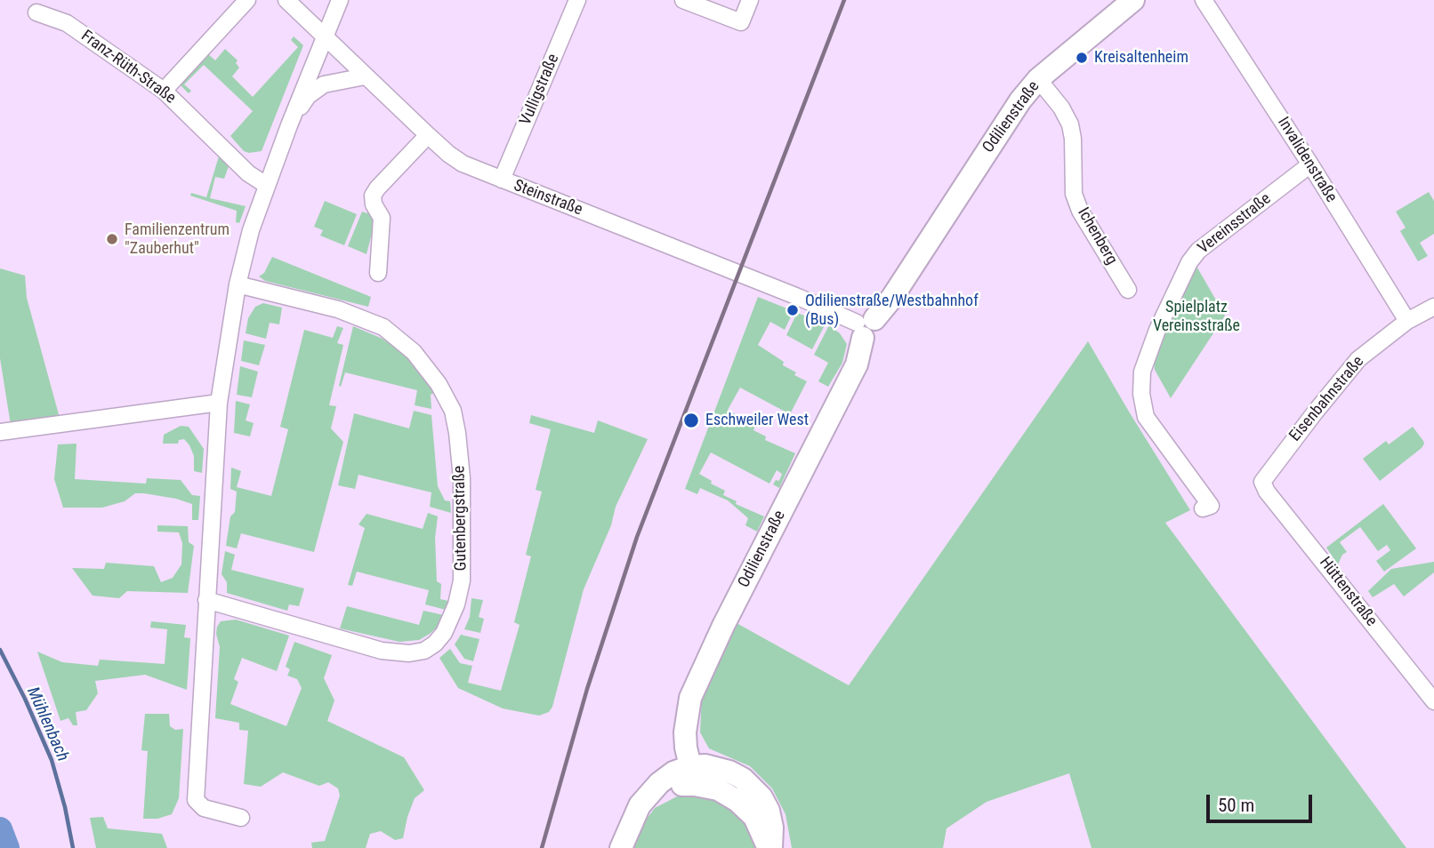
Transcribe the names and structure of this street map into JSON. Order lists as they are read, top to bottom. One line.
{"streets":{"main road":["Odilienstraße"],"street":["Franz-Rüth-Straße","Vulligstraße","Invalidenstraße","Steinstraße","Vereinsstraße","Ichenberg","Eisenbahnstraße","Gutenbergstraße","Hüttenstraße"]},"crossings":[["Vulligstraße","Steinstraße"],["Odilienstraße","Steinstraße"],["Odilienstraße","Ichenberg"],["Invalidenstraße","Vereinsstraße"],["Invalidenstraße","Eisenbahnstraße"],["Eisenbahnstraße","Hüttenstraße"]],"water":["Mühlenbach"],"parks":["Spielplatz Vereinsstraße"],"places":["Kreisaltenheim","Familienzentrum \"Zauberhut\"","Odilienstraße/Westbahnhof (Bus)","Eschweiler West"],"scale_bar":"50 m"}
